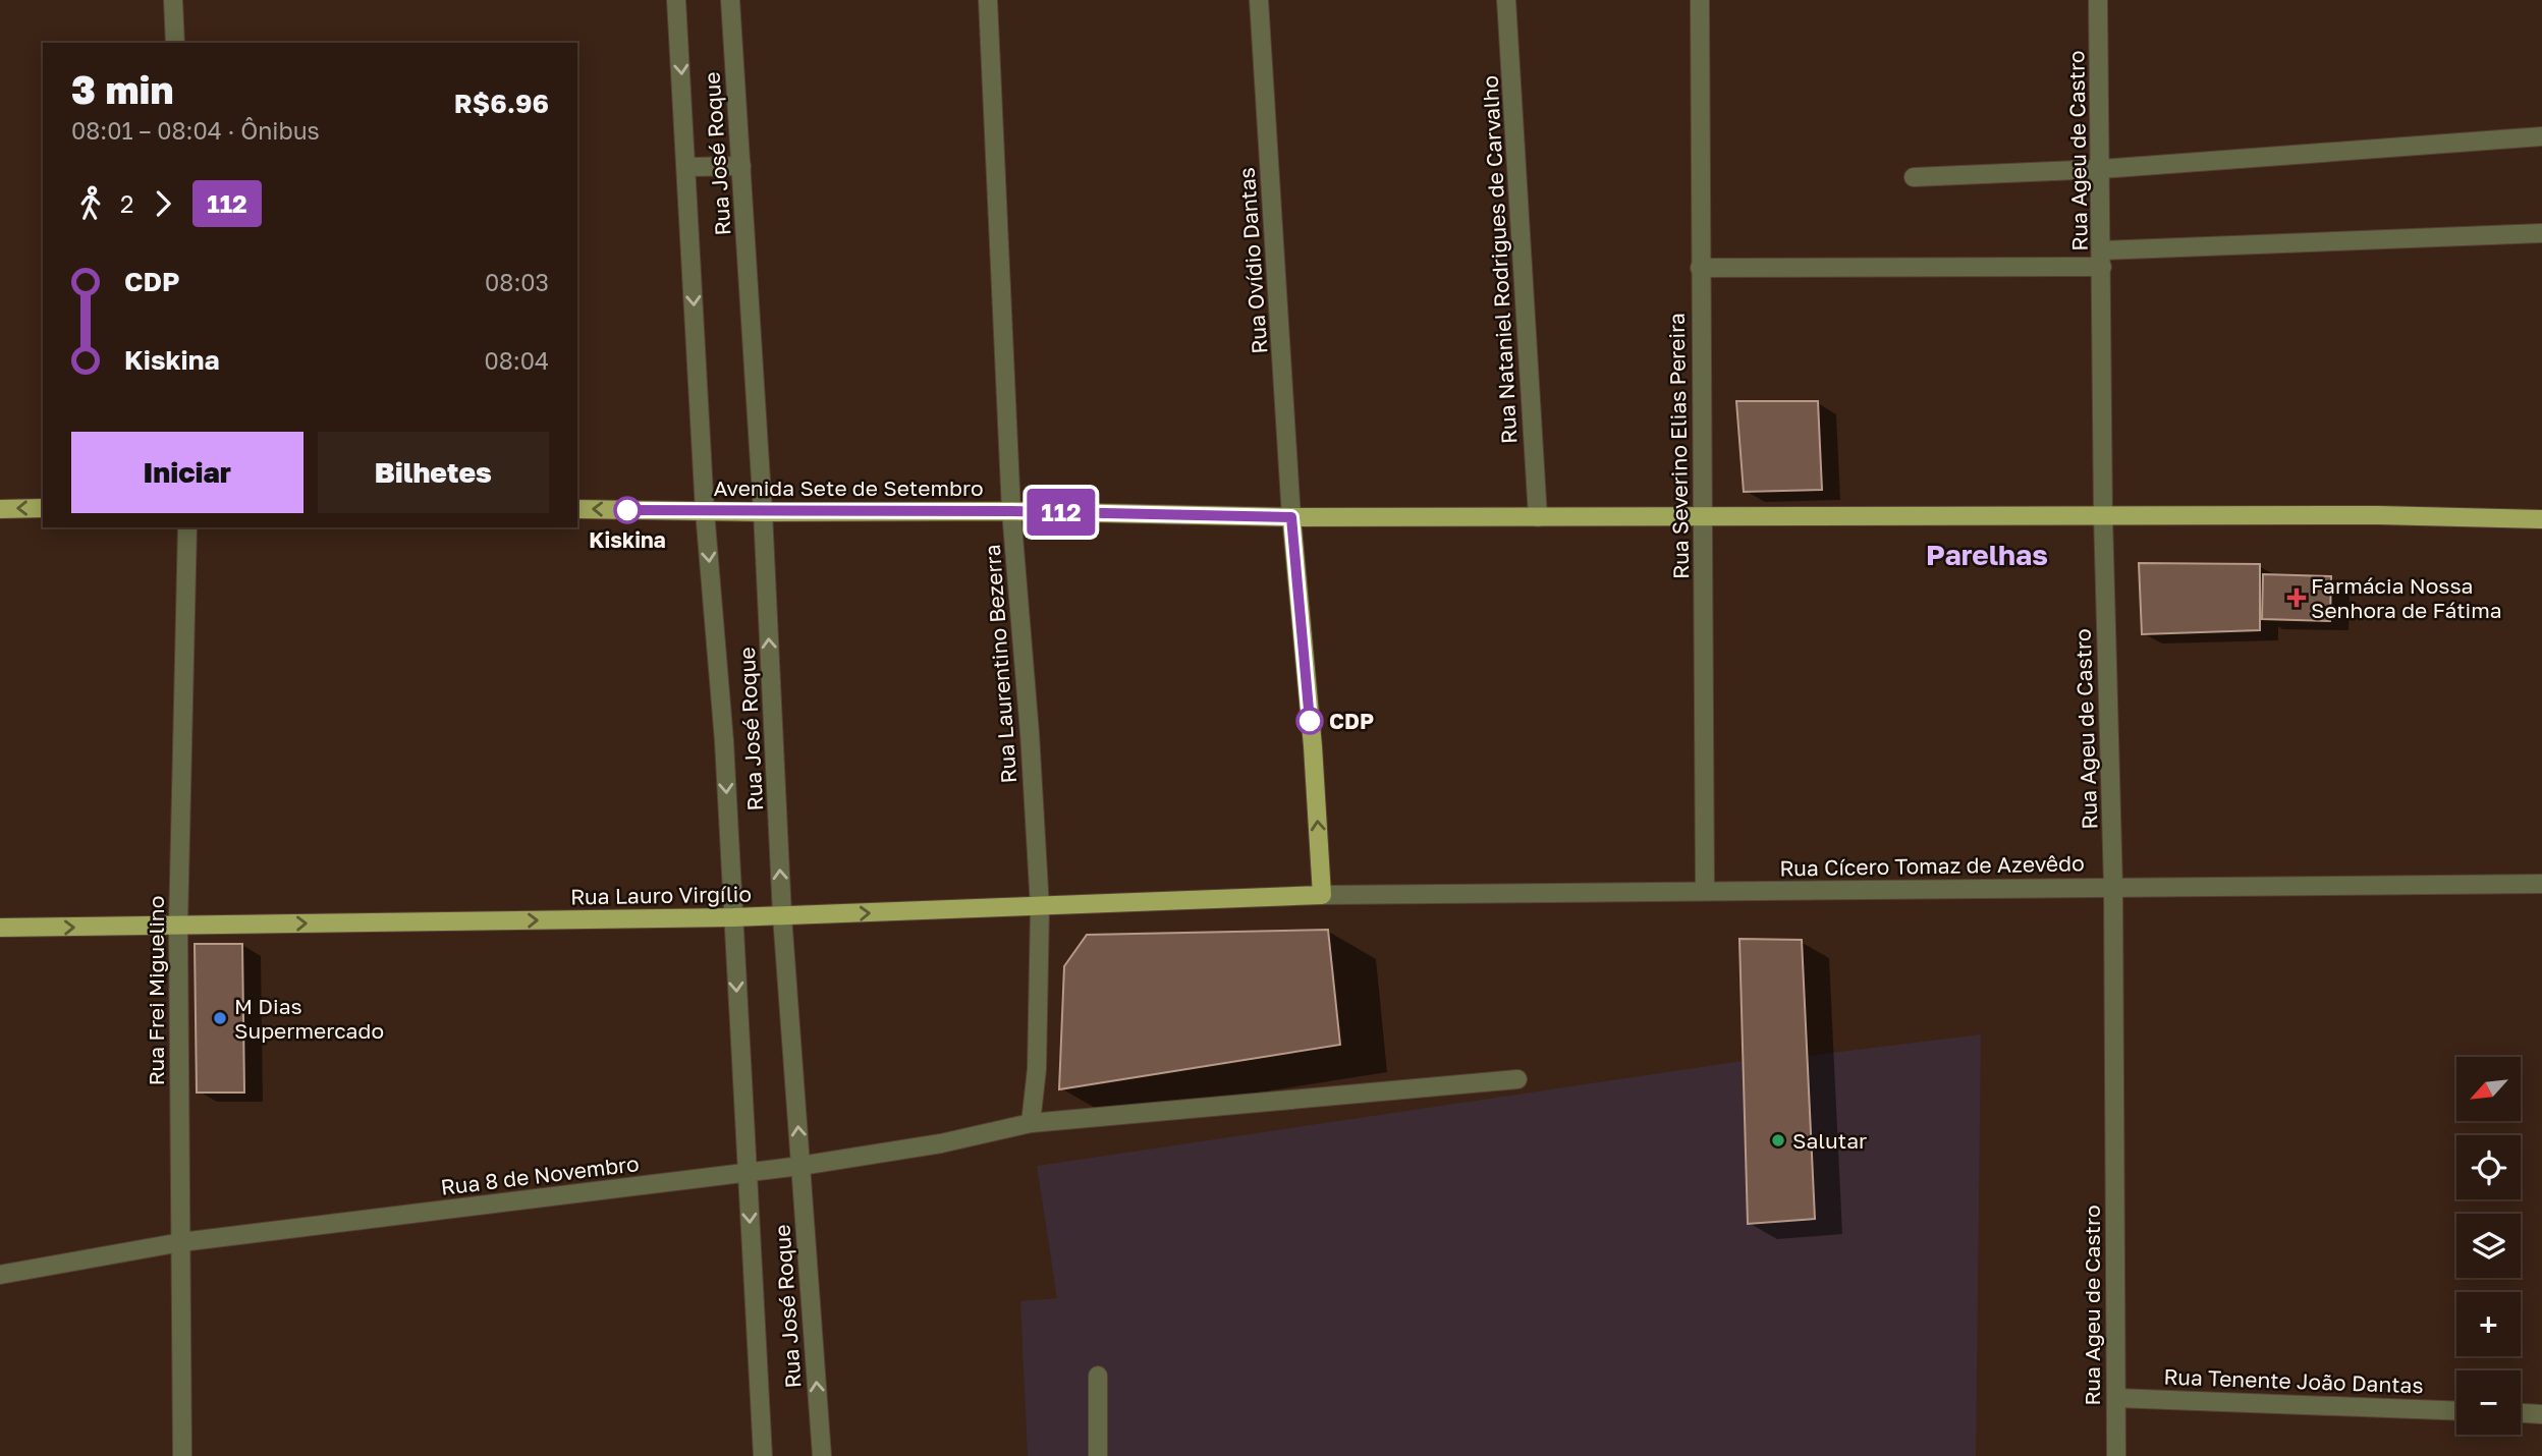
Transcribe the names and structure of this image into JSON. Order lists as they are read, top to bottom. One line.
{"streets":{"main road":["Avenida Sete de Setembro","Rua Lauro Virgílio"],"street":["Rua Ageu de Castro","Rua José Roque","Rua Nataniel Rodrigues de Carvalho","Rua Ovídio Dantas","Rua Severino Elias Pereira","Rua Laurentino Bezerra","Rua Cícero Tomaz de Azevêdo","Rua Frei Miguelino","Rua 8 de Novembro","Rua Tenente João Dantas"]},"crossings":[["Rua Ageu de Castro","Avenida Sete de Setembro"],["Rua Ageu de Castro","Rua Cícero Tomaz de Azevêdo"],["Rua Ageu de Castro","Rua Tenente João Dantas"],["Rua José Roque","Avenida Sete de Setembro"],["Rua José Roque","Rua Lauro Virgílio"],["Rua José Roque","Rua 8 de Novembro"],["Rua Nataniel Rodrigues de Carvalho","Avenida Sete de Setembro"],["Rua Ovídio Dantas","Avenida Sete de Setembro"],["Rua Severino Elias Pereira","Avenida Sete de Setembro"],["Rua Severino Elias Pereira","Rua Cícero Tomaz de Azevêdo"],["Avenida Sete de Setembro","Rua Laurentino Bezerra"],["Rua Laurentino Bezerra","Rua Lauro Virgílio"],["Rua Laurentino Bezerra","Rua 8 de Novembro"],["Rua Cícero Tomaz de Azevêdo","Rua Lauro Virgílio"],["Rua Lauro Virgílio","Rua Frei Miguelino"],["Rua Frei Miguelino","Rua 8 de Novembro"]],"one_way":["Rua Lauro Virgílio"],"districts":["Parelhas"],"places":{"other":["Kiskina","CDP","M Dias Supermercado","Salutar"],"health":["Farmácia Nossa Senhora de Fátima"]},"lines":["bus line 112"],"north":"bottom left","page":{"on_map":"112","heading":["3 min","08:01 – 08:04 · Ônibus","R$6.96"],"legs":["2","112"],"list":[{"name":"CDP","value":"08:03"},{"name":"Kiskina","value":"08:04"}],"buttons":["Iniciar","Bilhetes"],"map_buttons":["+","−"]}}
